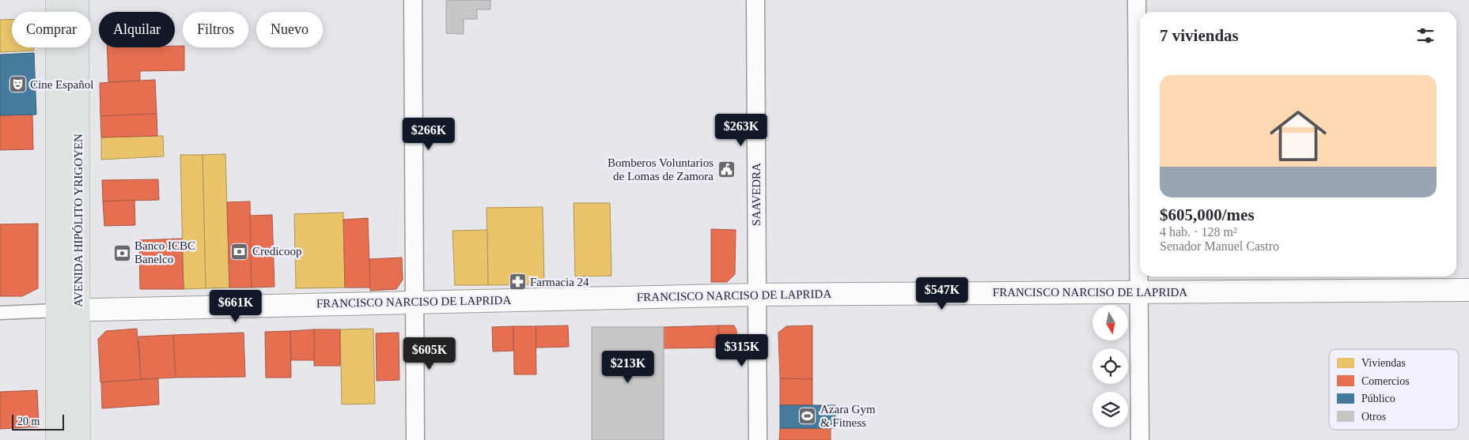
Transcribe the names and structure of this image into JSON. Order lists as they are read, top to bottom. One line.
{"streets":{"main road":["AVENIDA HIPÓLITO YRIGOYEN"],"street":["SAAVEDRA","FRANCISCO NARCISO DE LAPRIDA"]},"crossings":[["SAAVEDRA","FRANCISCO NARCISO DE LAPRIDA"],["AVENIDA HIPÓLITO YRIGOYEN","FRANCISCO NARCISO DE LAPRIDA"]],"places":{"theatre":["Cine Español"],"public building":["Bomberos Voluntarios de Lomas de Zamora"],"bank":["Credicoop","Banco ICBC Banelco"],"pharmacy":["Farmacia 24"],"sports":["Azara Gym & Fitness"]},"legend":["Viviendas","Comercios","Público","Otros"],"scale_bar":"20 m","north":"bottom","page":{"chip":["Comprar","Alquilar","Filtros","Nuevo"],"heading":"7 viviendas","list":[{"name":"$605,000/mes","note":"4 hab. · 128 m² · Senador Manuel Castro"}],"price":["$263K","$266K","$547K","$661K","$315K","$605K","$213K"],"scale":"20 m"}}
